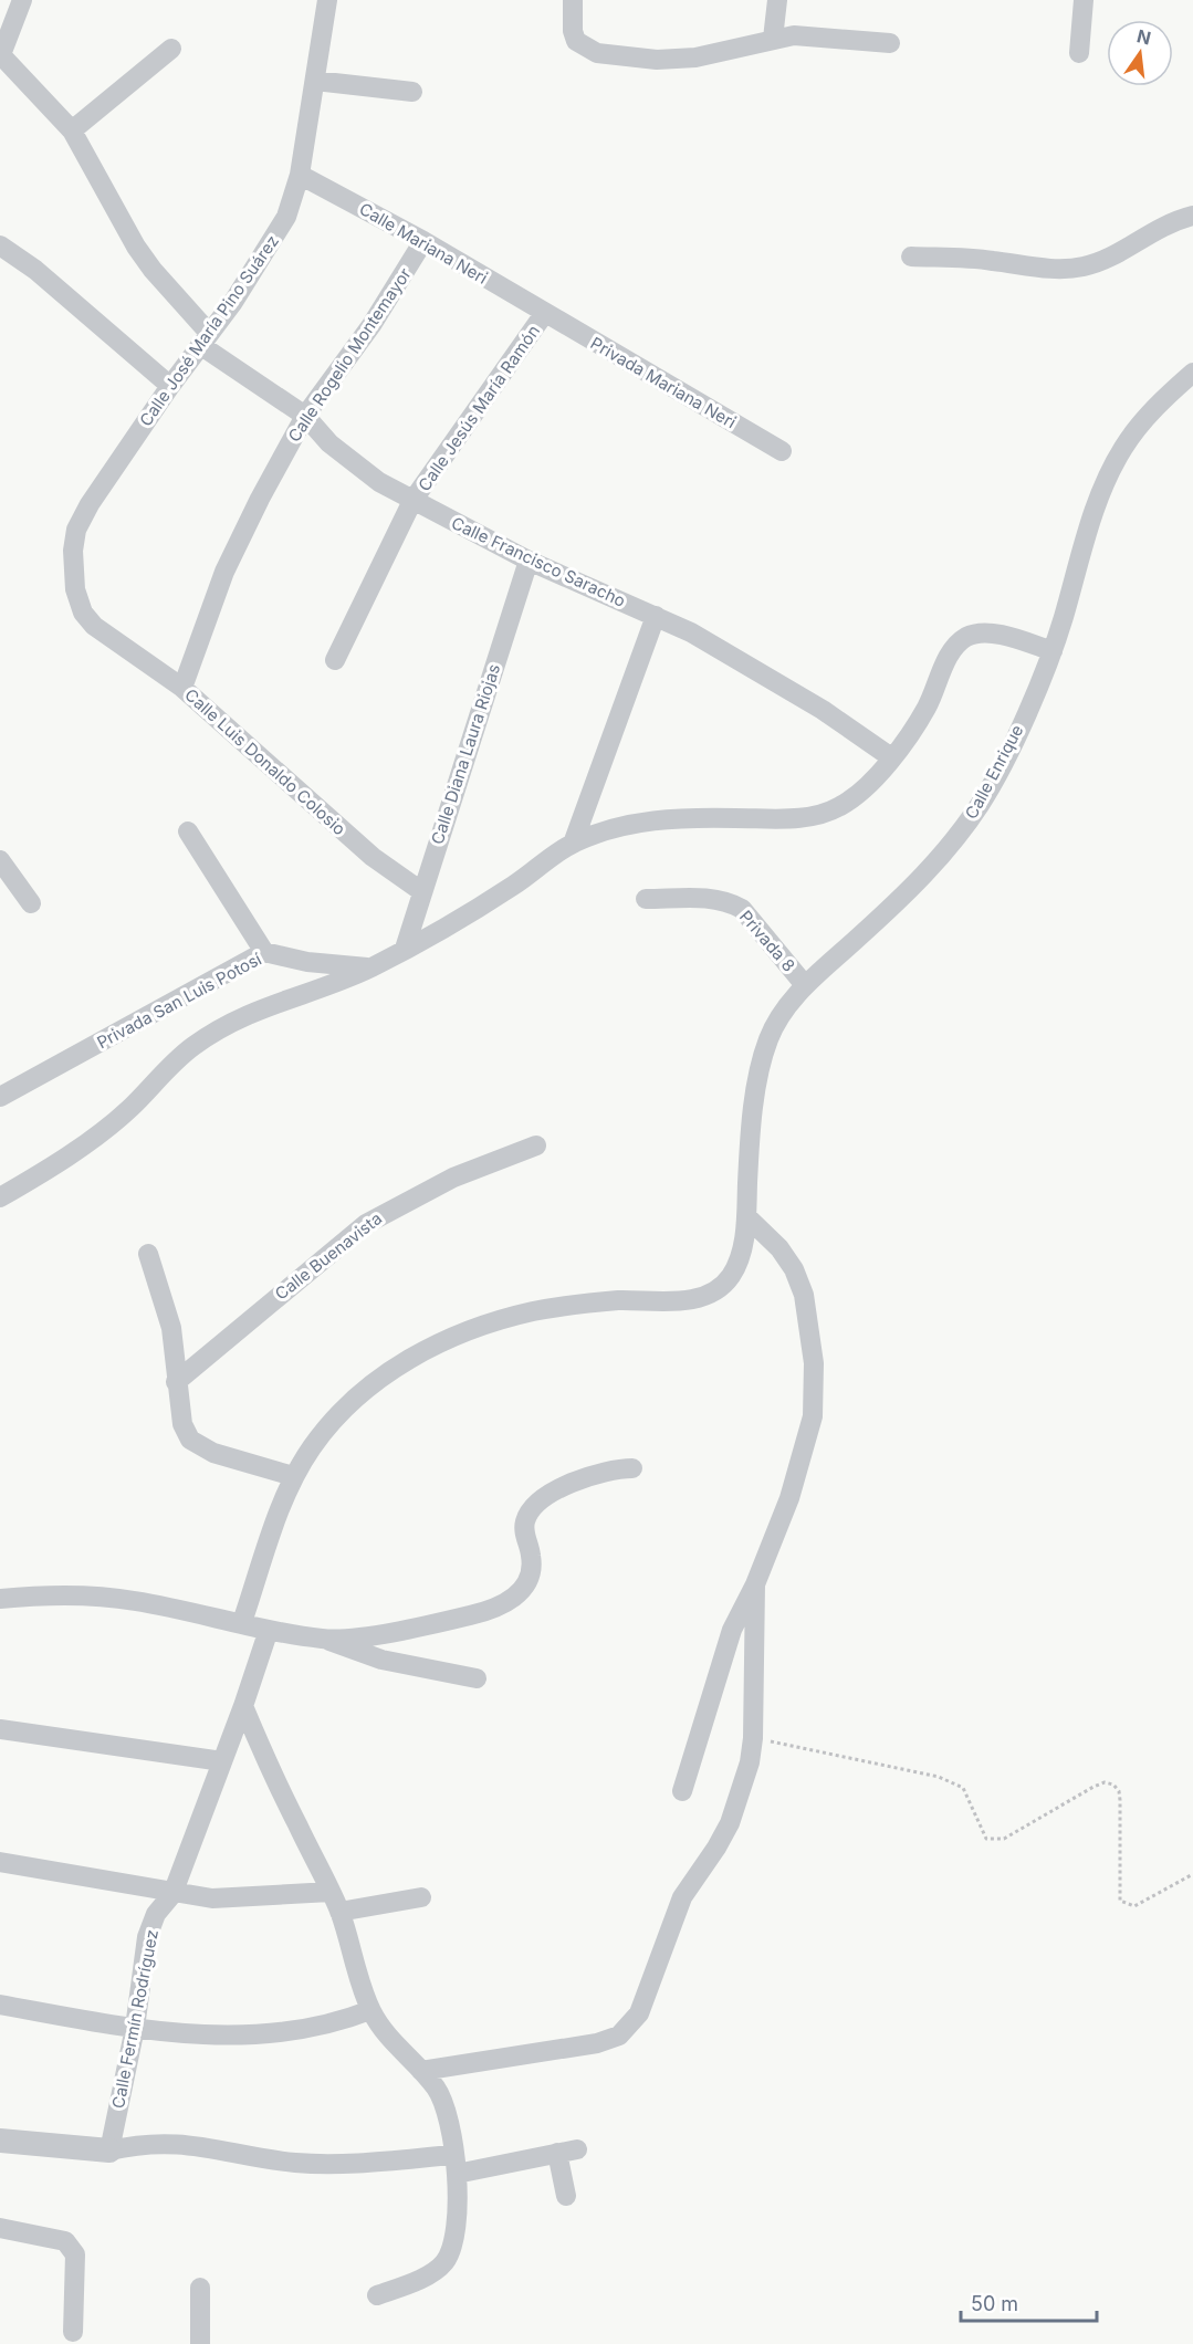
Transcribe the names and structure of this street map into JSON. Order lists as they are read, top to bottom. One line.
{"streets":{"street":["Calle Mariana Neri","Calle José María Pino Suárez","Calle Rogelio Montemayor","Privada Mariana Neri","Calle Jesús María Ramón","Calle Francisco Saracho","Calle Diana Laura Riojas","Calle Luis Donaldo Colosio","Calle Enrique","Privada 8","Privada San Luis Potosí","Calle Buenavista","Calle Fermín Rodríguez"]},"crossings":[["Calle Mariana Neri","Calle José María Pino Suárez"],["Calle Mariana Neri","Calle Rogelio Montemayor"],["Calle Mariana Neri","Privada Mariana Neri"],["Calle Mariana Neri","Calle Jesús María Ramón"],["Calle José María Pino Suárez","Calle Francisco Saracho"],["Calle José María Pino Suárez","Calle Luis Donaldo Colosio"],["Calle Rogelio Montemayor","Calle Francisco Saracho"],["Calle Rogelio Montemayor","Calle Luis Donaldo Colosio"],["Privada Mariana Neri","Calle Jesús María Ramón"],["Calle Jesús María Ramón","Calle Francisco Saracho"],["Calle Francisco Saracho","Calle Diana Laura Riojas"],["Calle Diana Laura Riojas","Calle Luis Donaldo Colosio"],["Calle Enrique","Privada 8"]],"scale_bar":"50 m","north":"top"}
